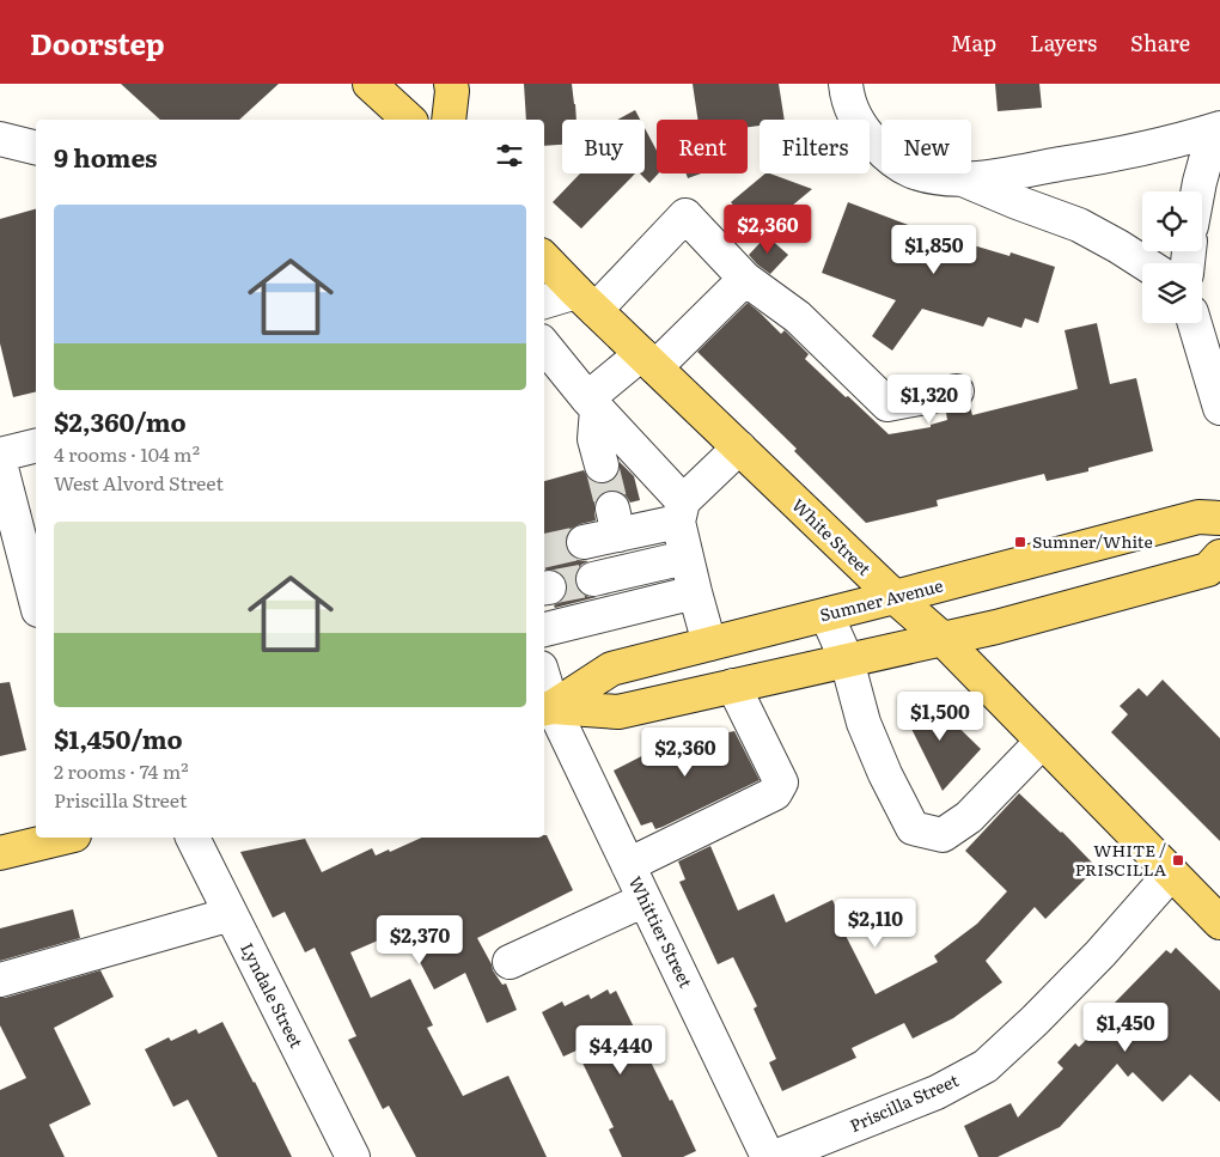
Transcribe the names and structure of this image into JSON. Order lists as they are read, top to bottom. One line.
{"streets":{"main road":["White Street","Sumner Avenue"],"street":["Whittier Street","Lyndale Street","Priscilla Street"]},"crossings":[["White Street","Sumner Avenue"],["White Street","Priscilla Street"],["Sumner Avenue","Whittier Street"]],"places":{"transit":["Sumner/White","WHITE / PRISCILLA"]},"page":{"header":"Doorstep","nav":["Map","Layers","Share"],"chip":["Buy","Rent","Filters","New"],"heading":"9 homes","list":[{"name":"$2,360/mo","note":"4 rooms · 104 m² · West Alvord Street"},{"name":"$1,450/mo","note":"2 rooms · 74 m² · Priscilla Street"}],"price":["$2,360","$1,850","$1,320","$1,500","$2,360","$2,110","$2,370","$1,450","$4,440"]}}
